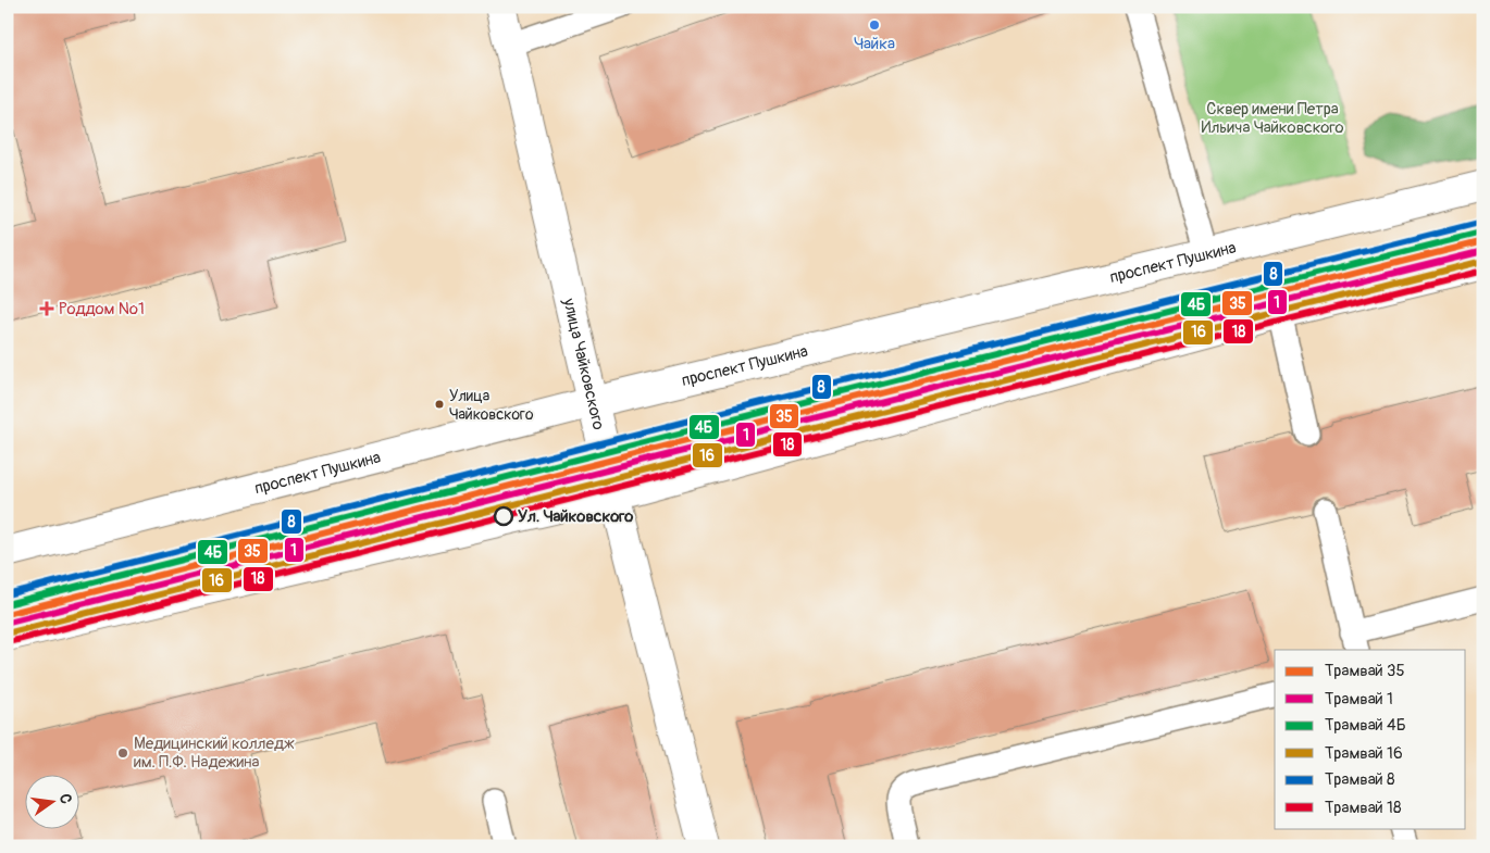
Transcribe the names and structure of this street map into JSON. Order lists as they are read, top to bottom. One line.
{"streets":{"main road":["проспект Пушкина","улица Чайковского"]},"crossings":[["проспект Пушкина","улица Чайковского"]],"parks":["Сквер имени Петра Ильича Чайковского"],"places":{"other":["Чайка","Улица Чайковского","Ул. Чайковского","Медицинский колледж им. П.Ф. Надежина"],"health":["Роддом №1"]},"lines":["tram line 8","tram line 4Б","tram line 35","tram line 1","tram line 16","tram line 18"],"legend":["Трамвай 35","Трамвай 1","Трамвай 4Б","Трамвай 16","Трамвай 8","Трамвай 18"],"north":"right"}
